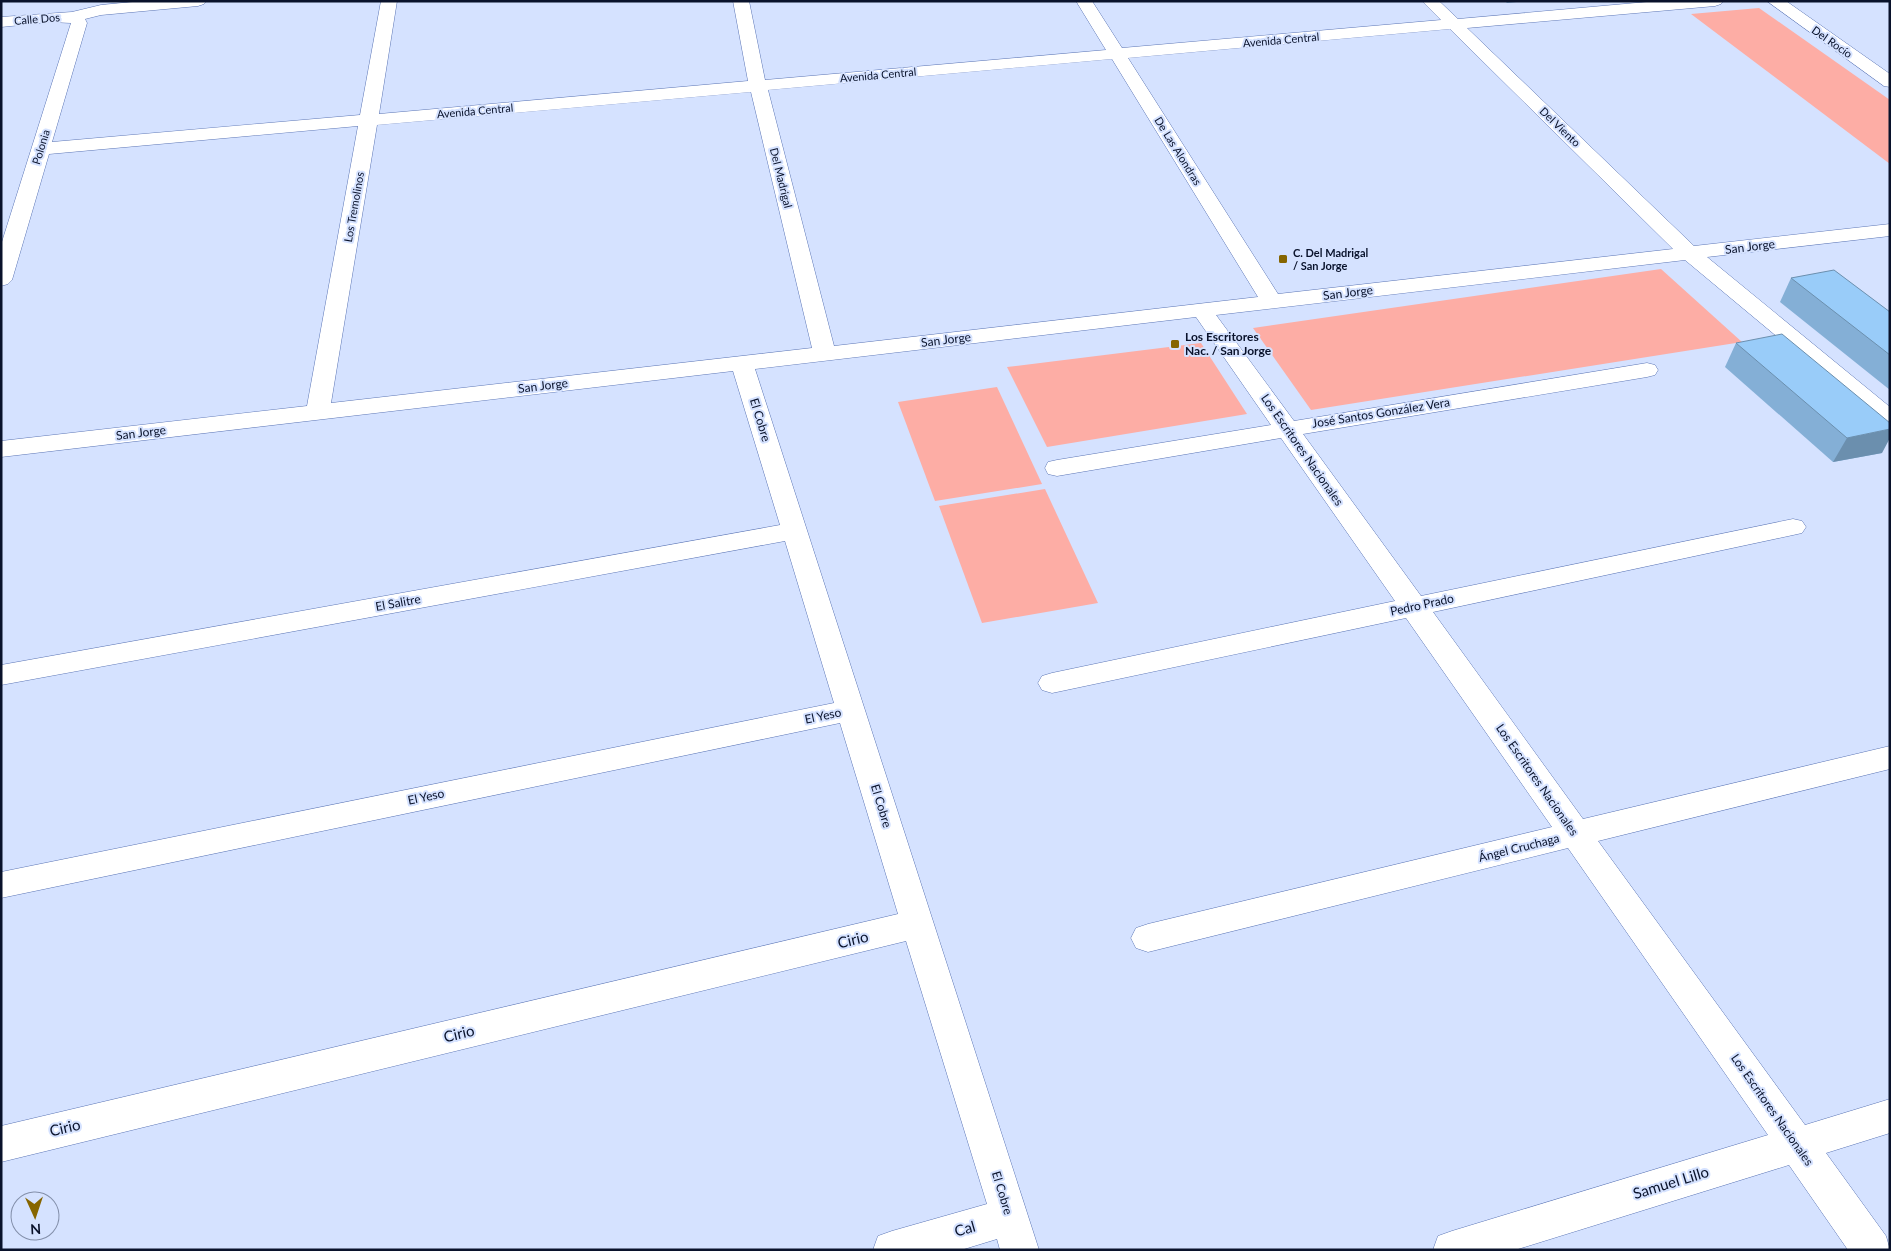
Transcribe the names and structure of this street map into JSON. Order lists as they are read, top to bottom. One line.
{"streets":{"street":["Calle Dos","Avenida Central","Del Rocío","Del Viento","Polonia","De Las Alondras","Del Madrigal","Los Tremolinos","San Jorge","José Santos González Vera","El Cobre","Los Escritores Nacionales","El Salitre","Pedro Prado","El Yeso","Ángel Cruchaga","Cirio","Samuel Lillo","Cal"]},"crossings":[["Calle Dos","Polonia"],["Avenida Central","Del Viento"],["Avenida Central","Polonia"],["Avenida Central","De Las Alondras"],["Avenida Central","Del Madrigal"],["Avenida Central","Los Tremolinos"],["Del Viento","San Jorge"],["De Las Alondras","San Jorge"],["Del Madrigal","San Jorge"],["Los Tremolinos","San Jorge"],["San Jorge","El Cobre"],["San Jorge","Los Escritores Nacionales"],["José Santos González Vera","Los Escritores Nacionales"],["El Cobre","El Salitre"],["El Cobre","El Yeso"],["El Cobre","Cirio"],["El Cobre","Cal"],["Los Escritores Nacionales","Pedro Prado"],["Los Escritores Nacionales","Ángel Cruchaga"],["Los Escritores Nacionales","Samuel Lillo"]],"places":{"transit":["C. Del Madrigal / San Jorge","Los Escritores Nac. / San Jorge"]},"north":"bottom"}
